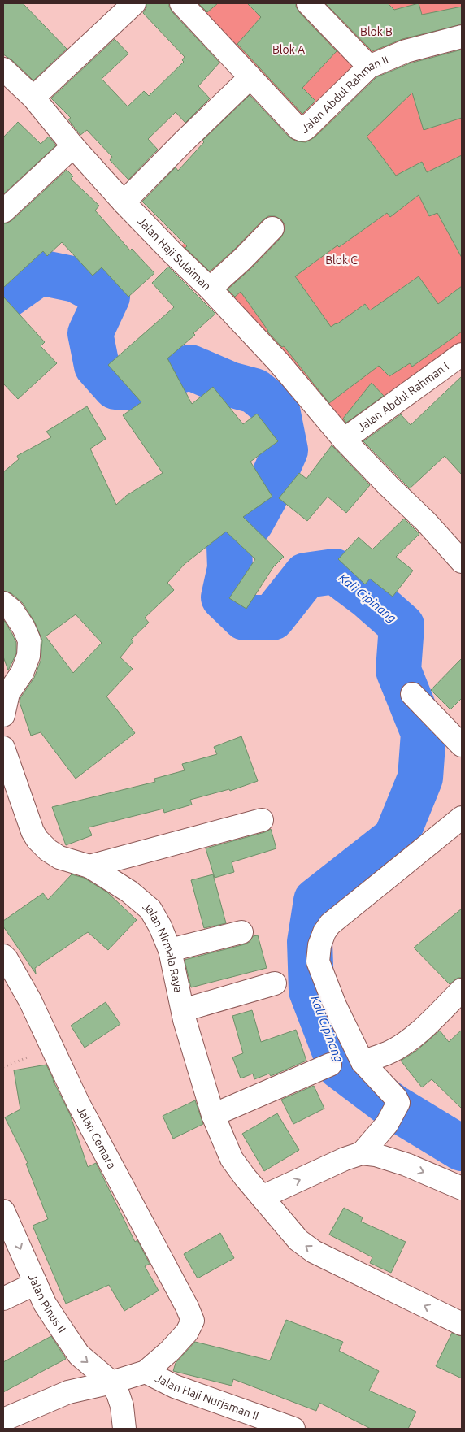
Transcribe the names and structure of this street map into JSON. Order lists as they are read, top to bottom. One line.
{"streets":{"street":["Jalan Abdul Rahman II","Jalan Haji Sulaiman","Jalan Abdul Rahman I","Jalan Nirmala Raya","Jalan Cemara","Jalan Pinus II","Jalan Haji Nurjaman II"]},"crossings":[["Jalan Haji Sulaiman","Jalan Abdul Rahman I"],["Jalan Cemara","Jalan Haji Nurjaman II"]],"one_way":["Jalan Pinus II"],"water":["Kali Cipinang"],"parks":["Blok B","Blok A","Blok C"]}
